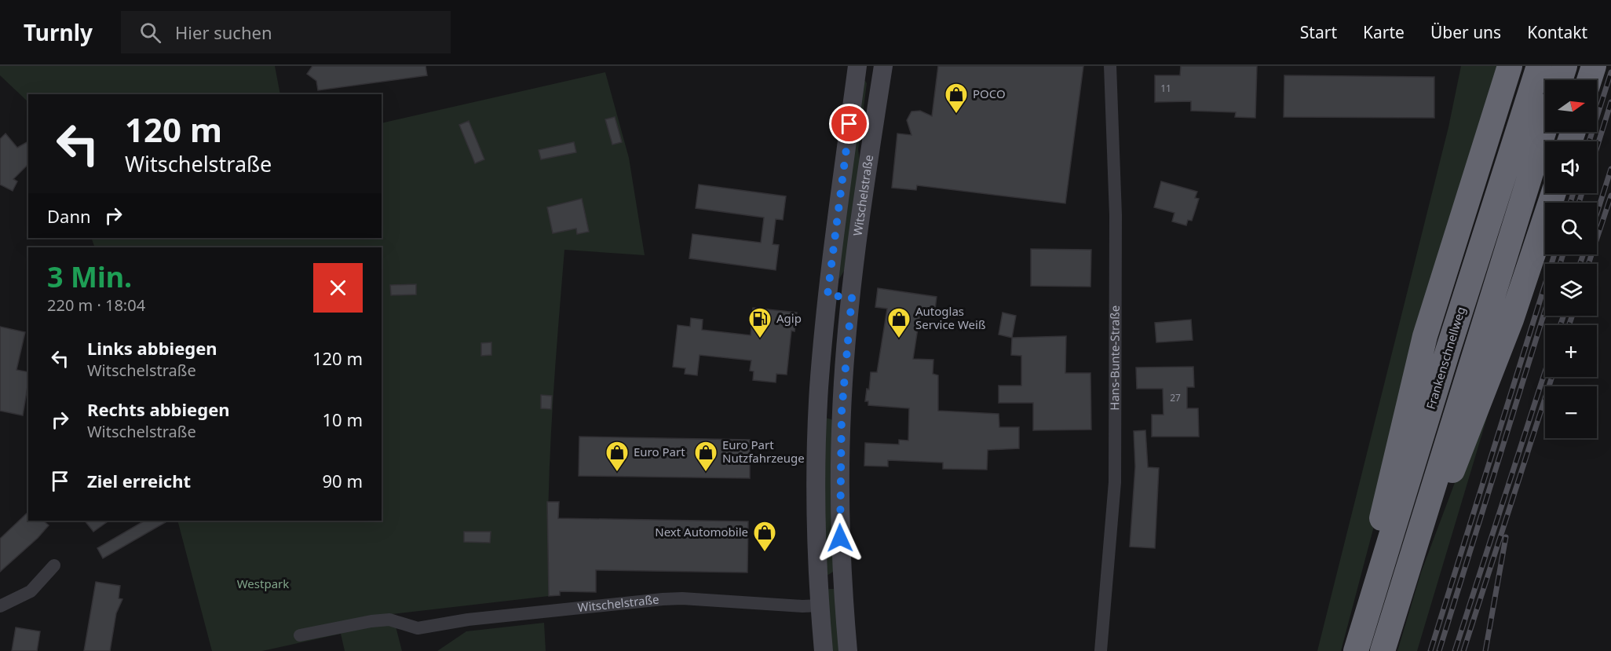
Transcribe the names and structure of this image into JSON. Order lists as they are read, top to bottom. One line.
{"streets":{"highway":["Frankenschnellweg"],"street":["Witschelstraße","Hans-Bunte-Straße"]},"parks":["Westpark"],"places":{"shop":["POCO","Autoglas Service Weiß","Euro Part","Euro Part Nutzfahrzeuge","Next Automobile"],"fuel station":["Agip"]},"house_numbers":["11","27"],"north":"right","page":{"header":"Turnly","search":"Hier suchen","nav":["Start","Karte","Über uns","Kontakt"],"map_buttons":["+","−"],"turn":["120 m","Witschelstraße"],"then":"Dann","heading":["3 Min.","220 m · 18:04"],"list":[{"name":"Links abbiegen","note":"Witschelstraße","value":"120 m"},{"name":"Rechts abbiegen","note":"Witschelstraße","value":"10 m"},{"name":"Ziel erreicht","value":"90 m"}]}}
